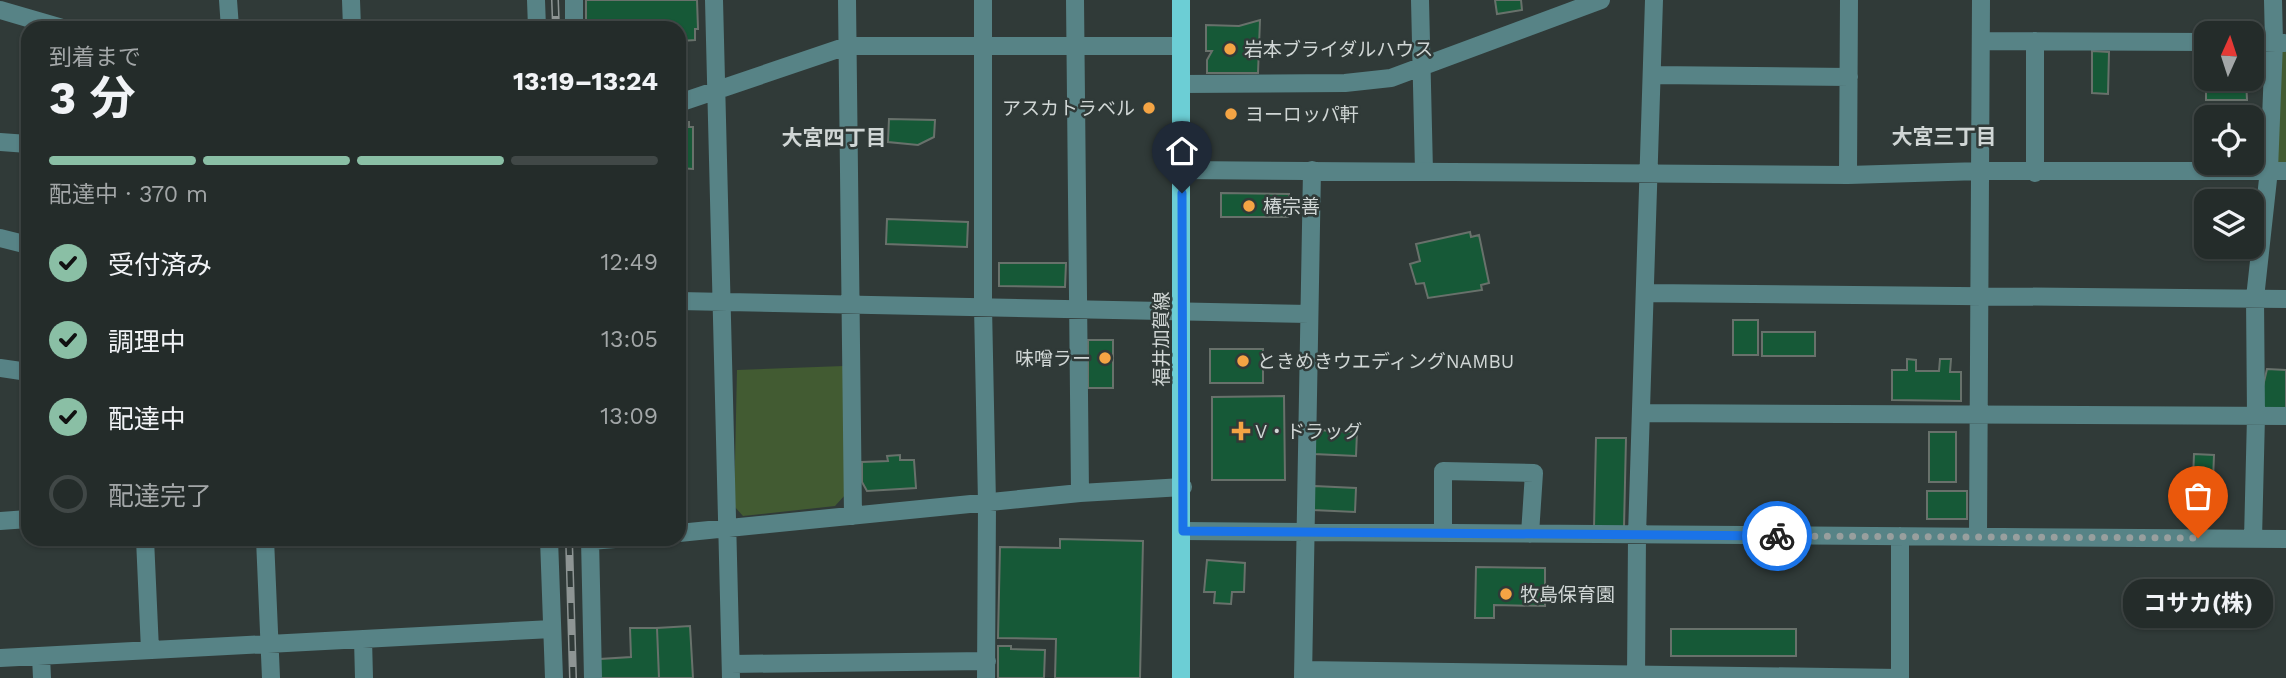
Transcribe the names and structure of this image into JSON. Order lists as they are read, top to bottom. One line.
{"streets":{"main road":["福井加賀線"]},"districts":["大宮三丁目","大宮四丁目"],"places":{"other":["岩本ブライダルハウス","アスカトラベル","ヨーロッパ軒","椿宗善","味噌ラー","ときめきウエディングNAMBU","コサカ(株)","牧島保育園"],"health":["V・ドラッグ"]},"north":"top","page":{"heading":["3 分","到着まで","13:19–13:24"],"bar":"配達中 · 370 m","list":[["受付済み","12:49"],["調理中","13:05"],["配達中","13:09"],"配達完了"],"bubble":"コサカ(株)"}}
